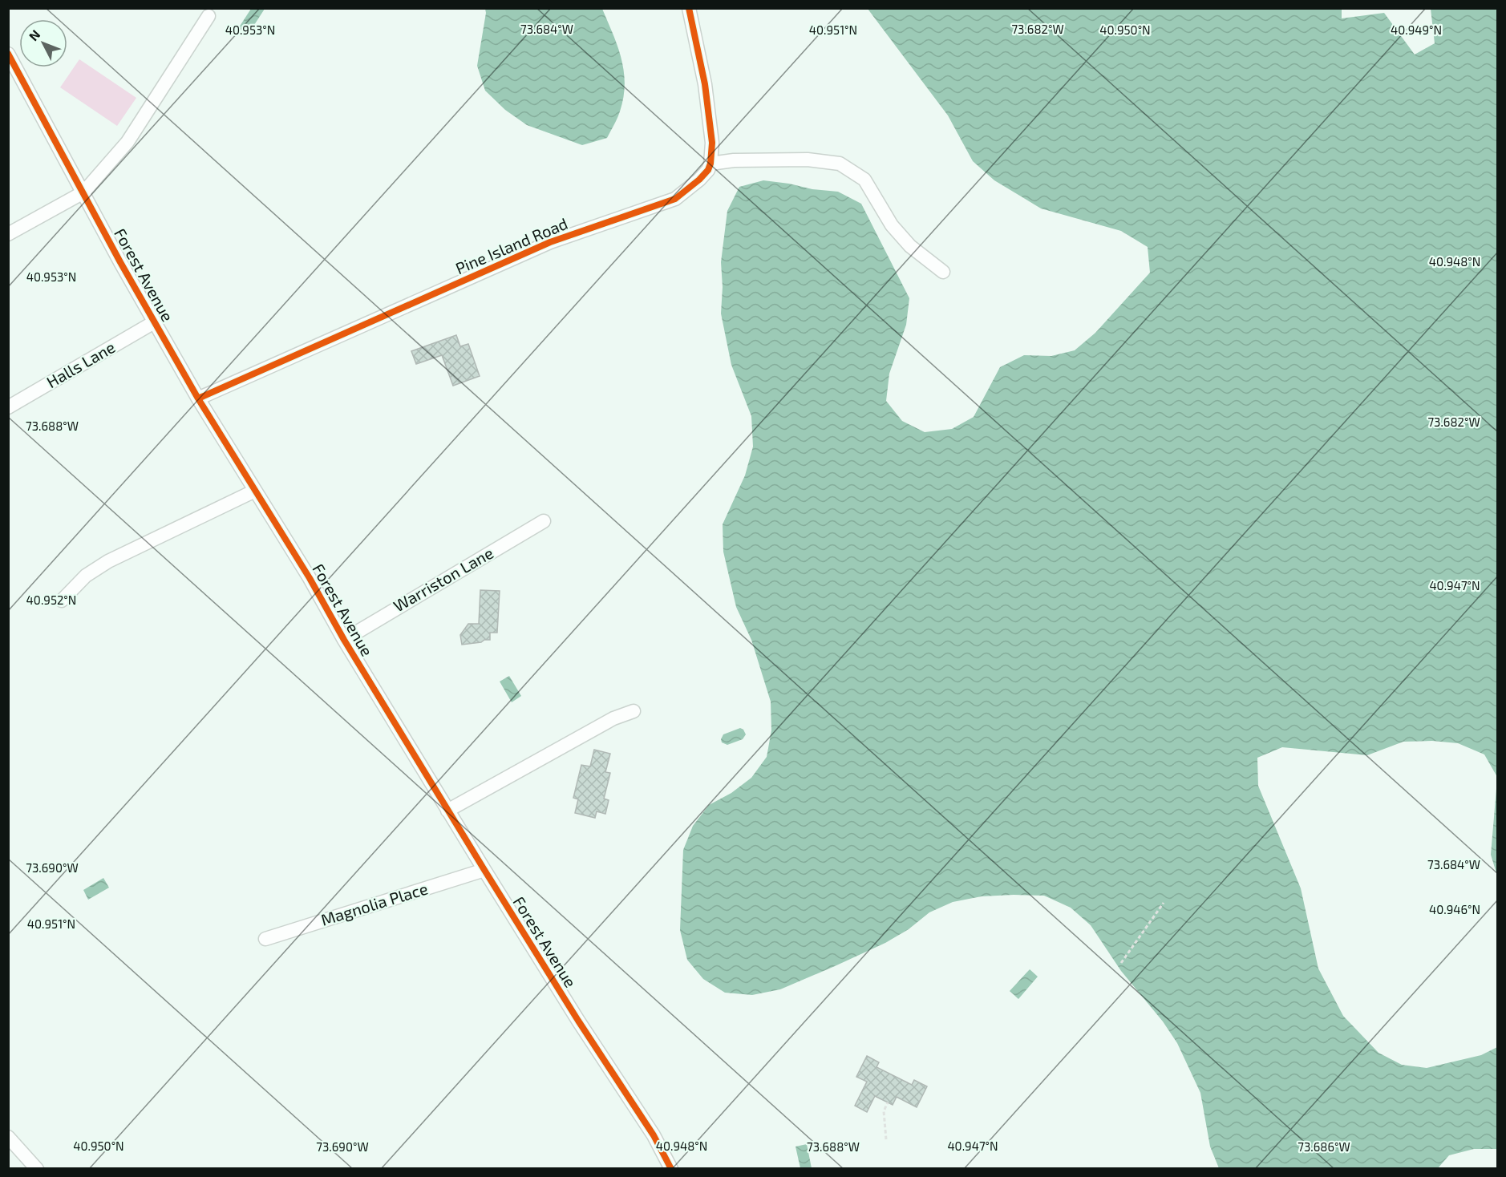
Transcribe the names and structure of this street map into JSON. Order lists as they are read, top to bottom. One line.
{"streets":{"street":["Pine Island Road","Forest Avenue","Halls Lane","Warriston Lane","Magnolia Place"]},"crossings":[["Pine Island Road","Forest Avenue"],["Forest Avenue","Halls Lane"],["Forest Avenue","Warriston Lane"],["Forest Avenue","Magnolia Place"]],"north":"top left","coordinates":["73.684°W","73.682°W","40.953°N","40.951°N","40.950°N","40.949°N","40.948°N","73.688°W","40.947°N","40.952°N","73.690°W","40.946°N","73.686°W"]}
